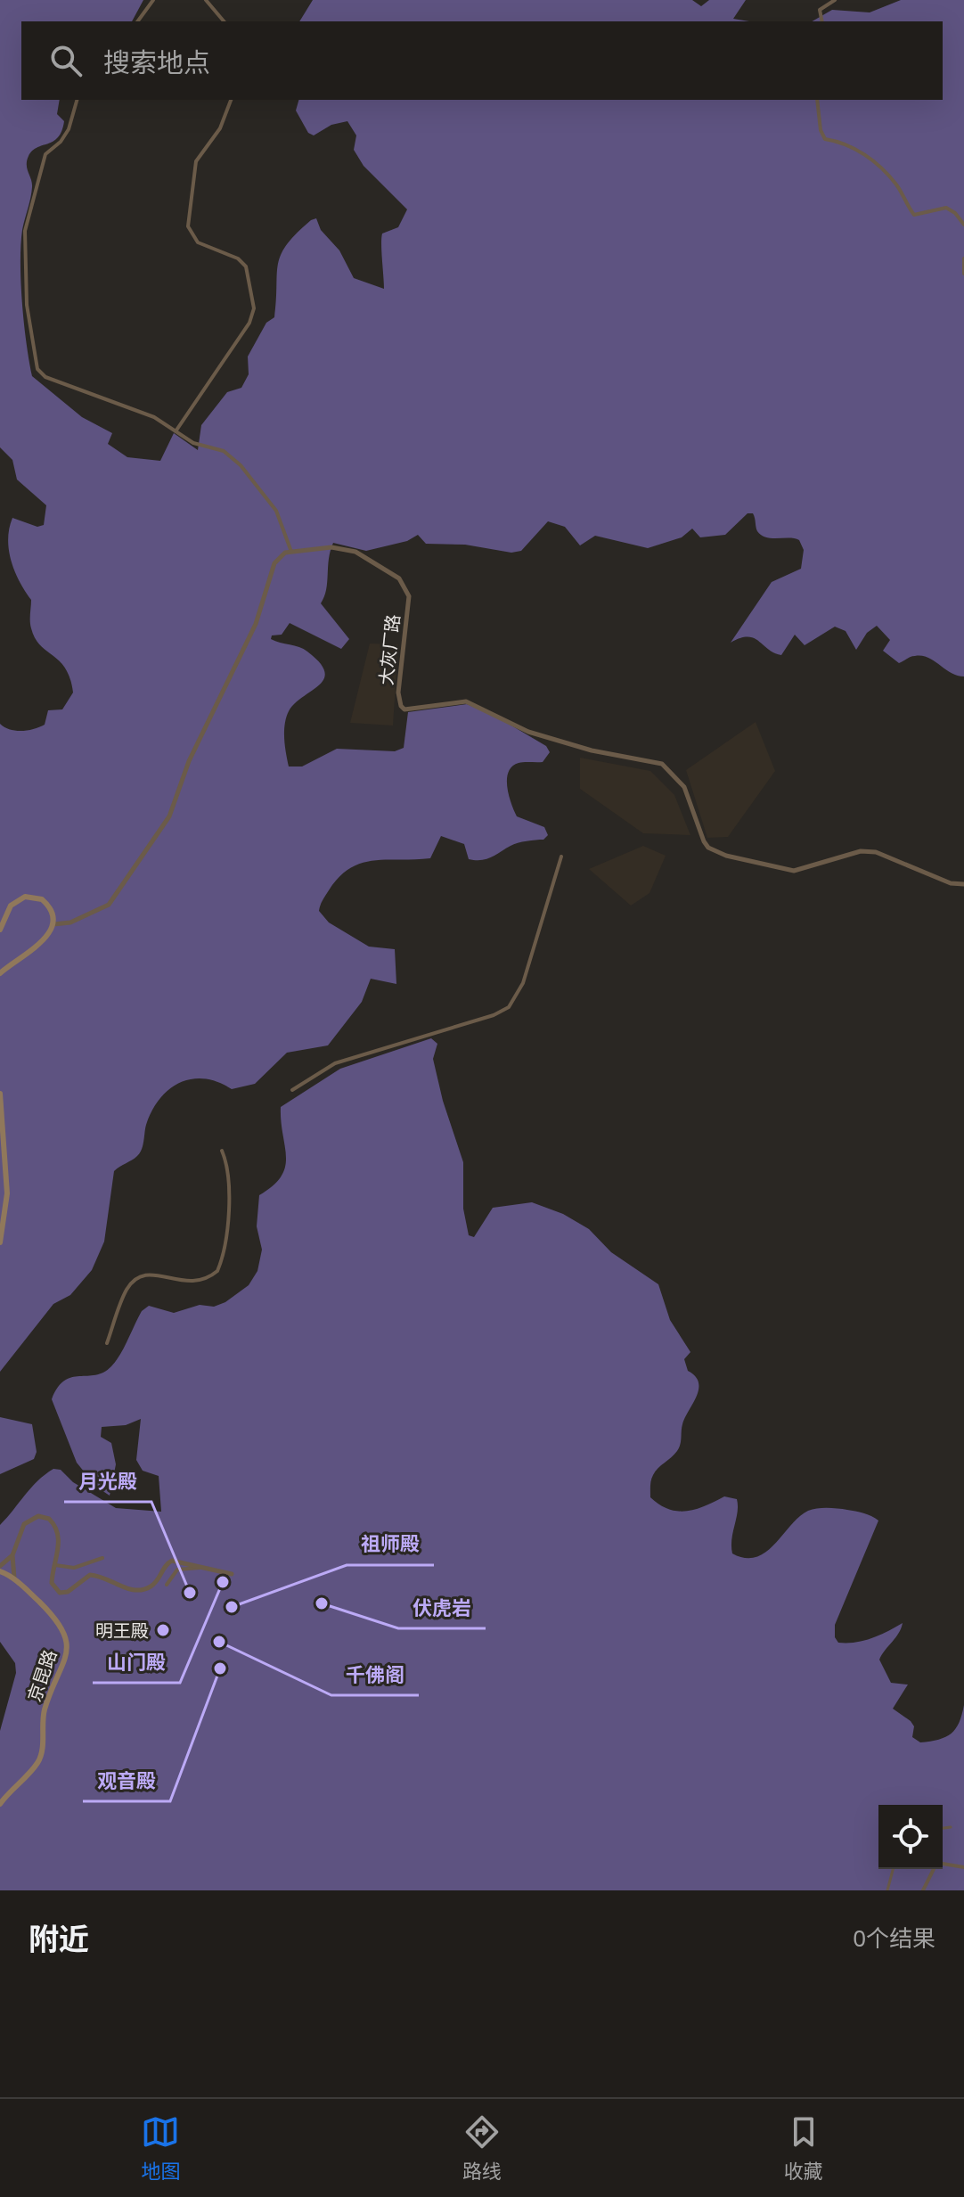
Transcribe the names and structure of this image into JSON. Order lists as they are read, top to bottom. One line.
{"streets":{"main road":["京昆路"],"street":["大灰厂路"]},"places":["山门殿","月光殿","伏虎岩","祖师殿","明王殿","千佛阁","观音殿"],"page":{"search":"搜索地点","heading":["附近","0个结果"],"nav":["地图","路线","收藏"]}}
